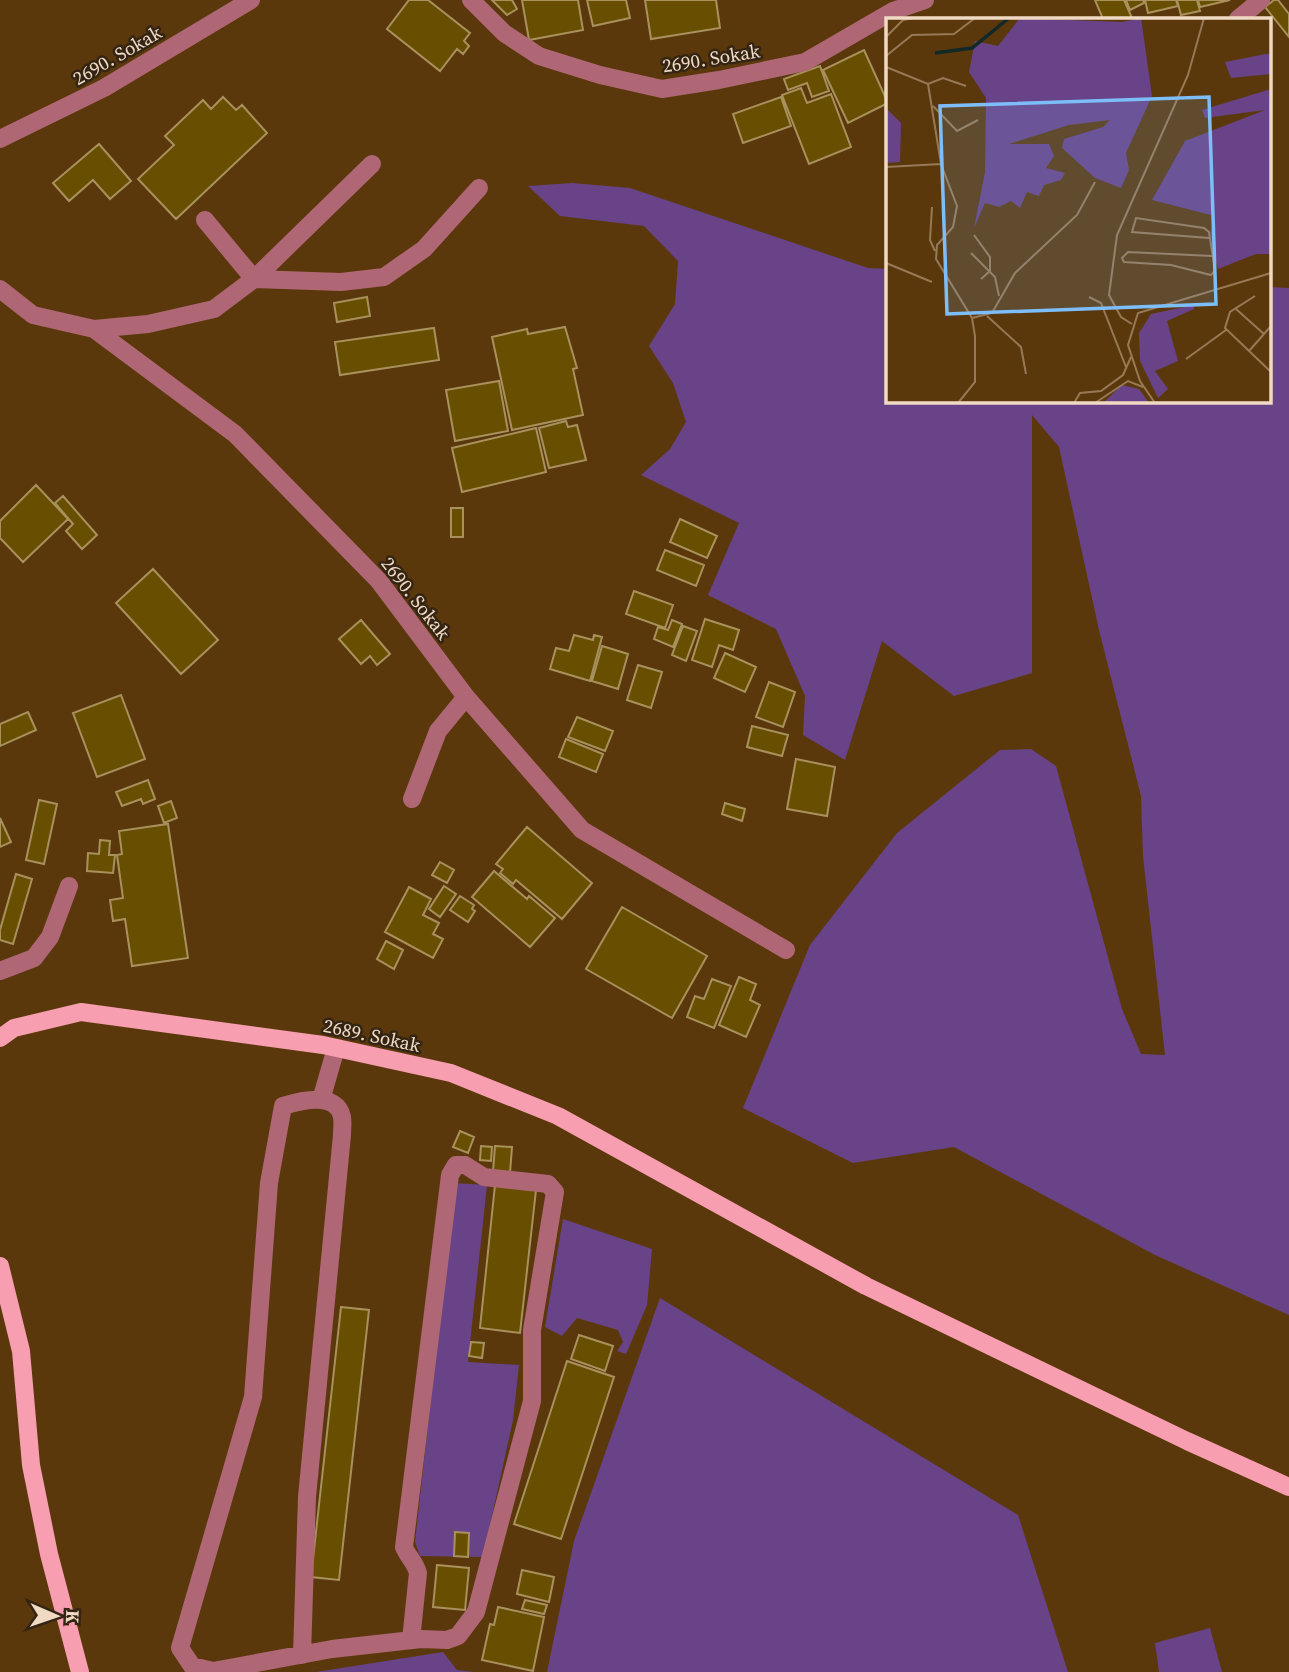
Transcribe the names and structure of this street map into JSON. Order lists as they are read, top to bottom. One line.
{"streets":{"main road":["2689. Sokak"],"street":["2690. Sokak"]},"north":"right"}
